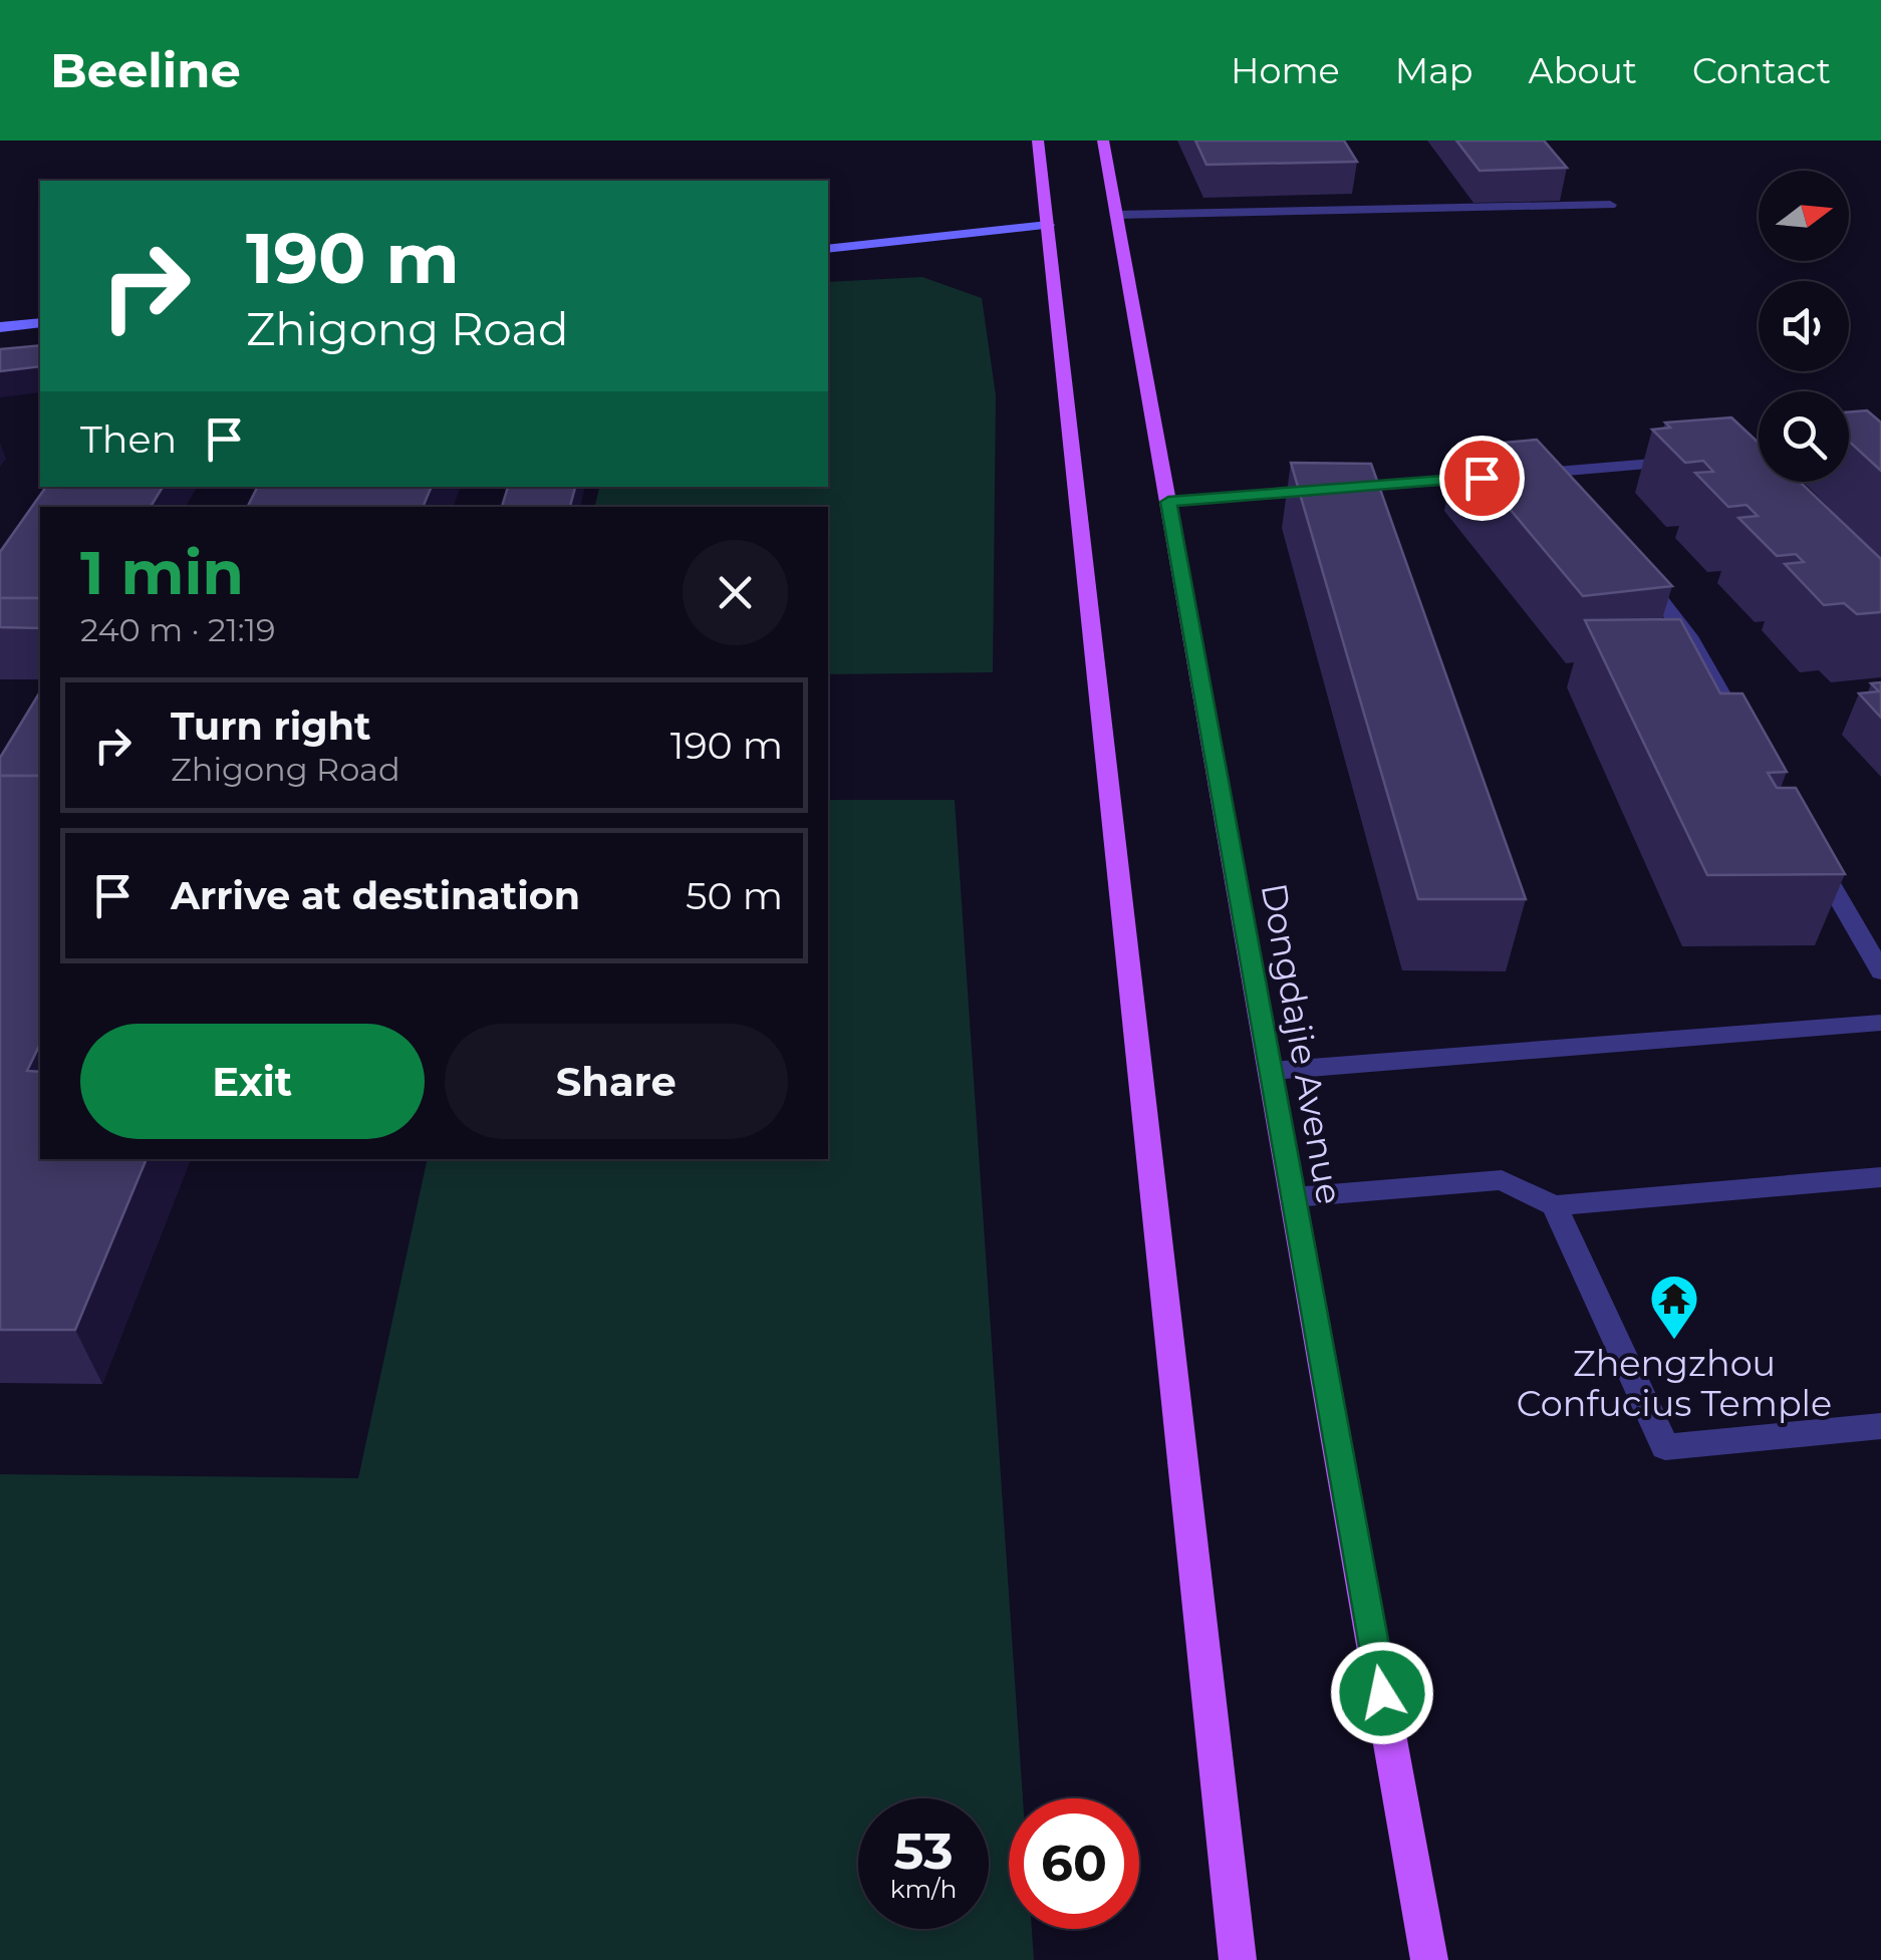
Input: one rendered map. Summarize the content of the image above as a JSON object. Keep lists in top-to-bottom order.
{
  "streets": {
    "main road": ["Dongdajie Avenue"]
  },
  "places": {
    "temple": ["Zhengzhou Confucius Temple"]
  },
  "north": "right",
  "page": {
    "header": "Beeline",
    "nav": [
      "Home",
      "Map",
      "About",
      "Contact"
    ],
    "turn": ["190 m", "Zhigong Road"],
    "then": "Then",
    "heading": ["1 min", "240 m · 21:19"],
    "list": [
      {
        "name": "Turn right",
        "note": "Zhigong Road",
        "value": "190 m"
      },
      {
        "name": "Arrive at destination",
        "value": "50 m"
      }
    ],
    "buttons": ["Exit", "Share"],
    "speed": "53 km/h",
    "limit": "60"
  }
}
